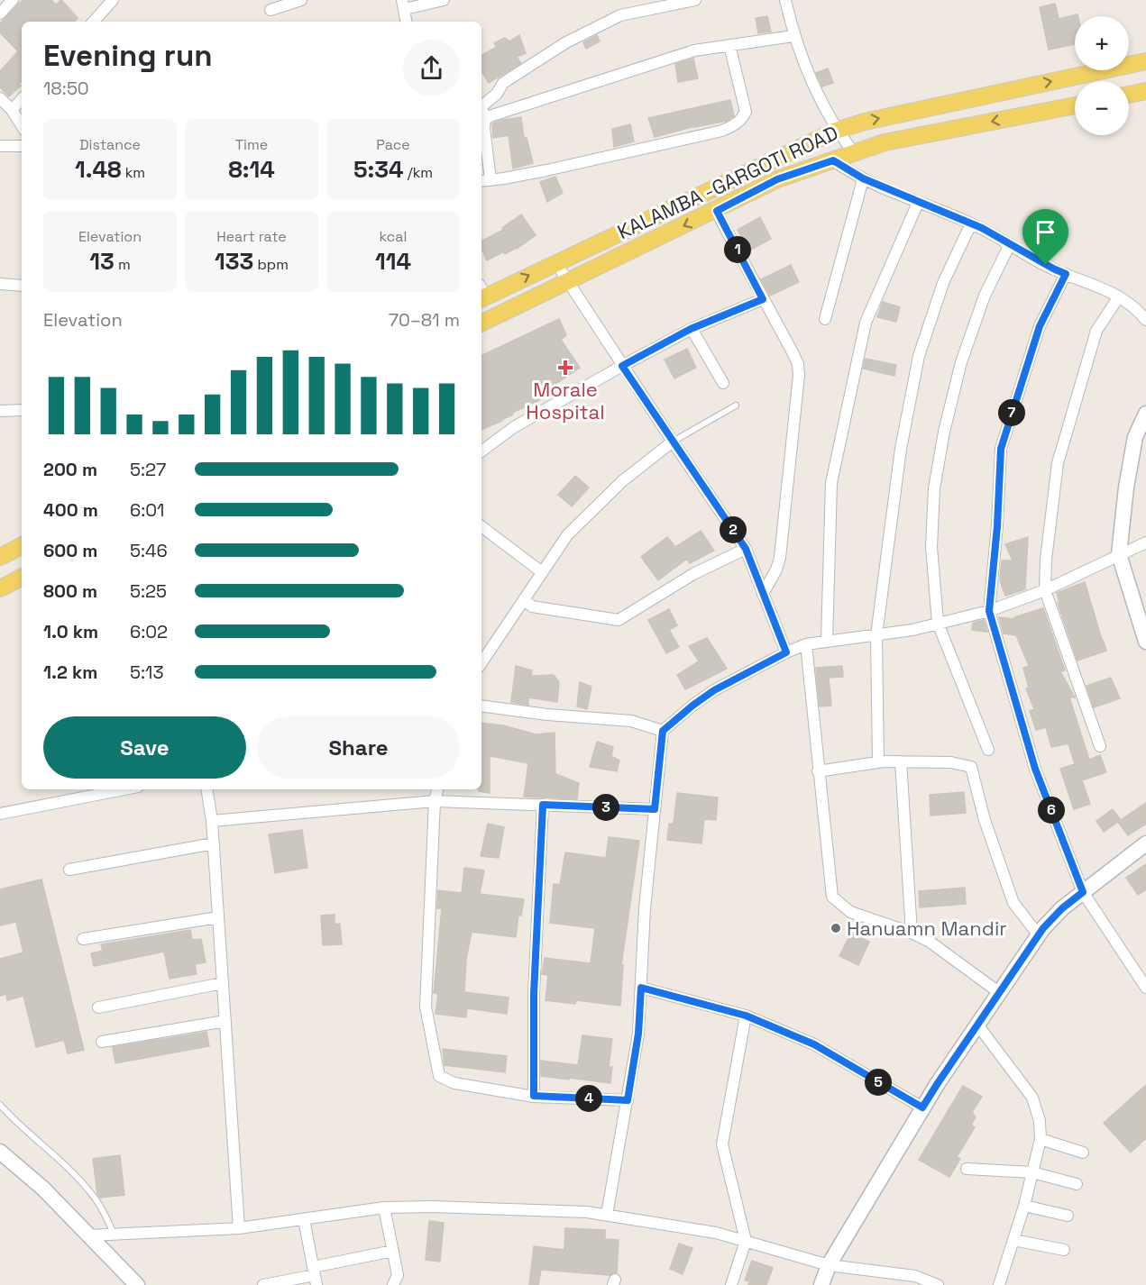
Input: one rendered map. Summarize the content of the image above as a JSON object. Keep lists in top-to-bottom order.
{
  "streets": {
    "main road": ["KALAMBA -GARGOTI ROAD"]
  },
  "places": {
    "health": ["Morale Hospital"],
    "other": ["Hanuamn Mandir"]
  },
  "page": {
    "map_buttons": ["+", "−"],
    "heading": ["Evening run", "18:50"],
    "stats": [
      ["Distance", "1.48 km"],
      ["Time", "8:14"],
      ["Pace", "5:34 /km"],
      ["Elevation", "13 m"],
      ["Heart rate", "133 bpm"],
      ["kcal", "114"]
    ],
    "pins": [
      "1",
      "7",
      "2",
      "3",
      "6",
      "5",
      "4"
    ],
    "chart": ["Elevation", "70–81 m"],
    "list": [
      {
        "name": "200 m",
        "note": "5:27"
      },
      {
        "name": "400 m",
        "note": "6:01"
      },
      {
        "name": "600 m",
        "note": "5:46"
      },
      {
        "name": "800 m",
        "note": "5:25"
      },
      {
        "name": "1.0 km",
        "note": "6:02"
      },
      {
        "name": "1.2 km",
        "note": "5:13"
      }
    ],
    "buttons": ["Save", "Share"]
  }
}
